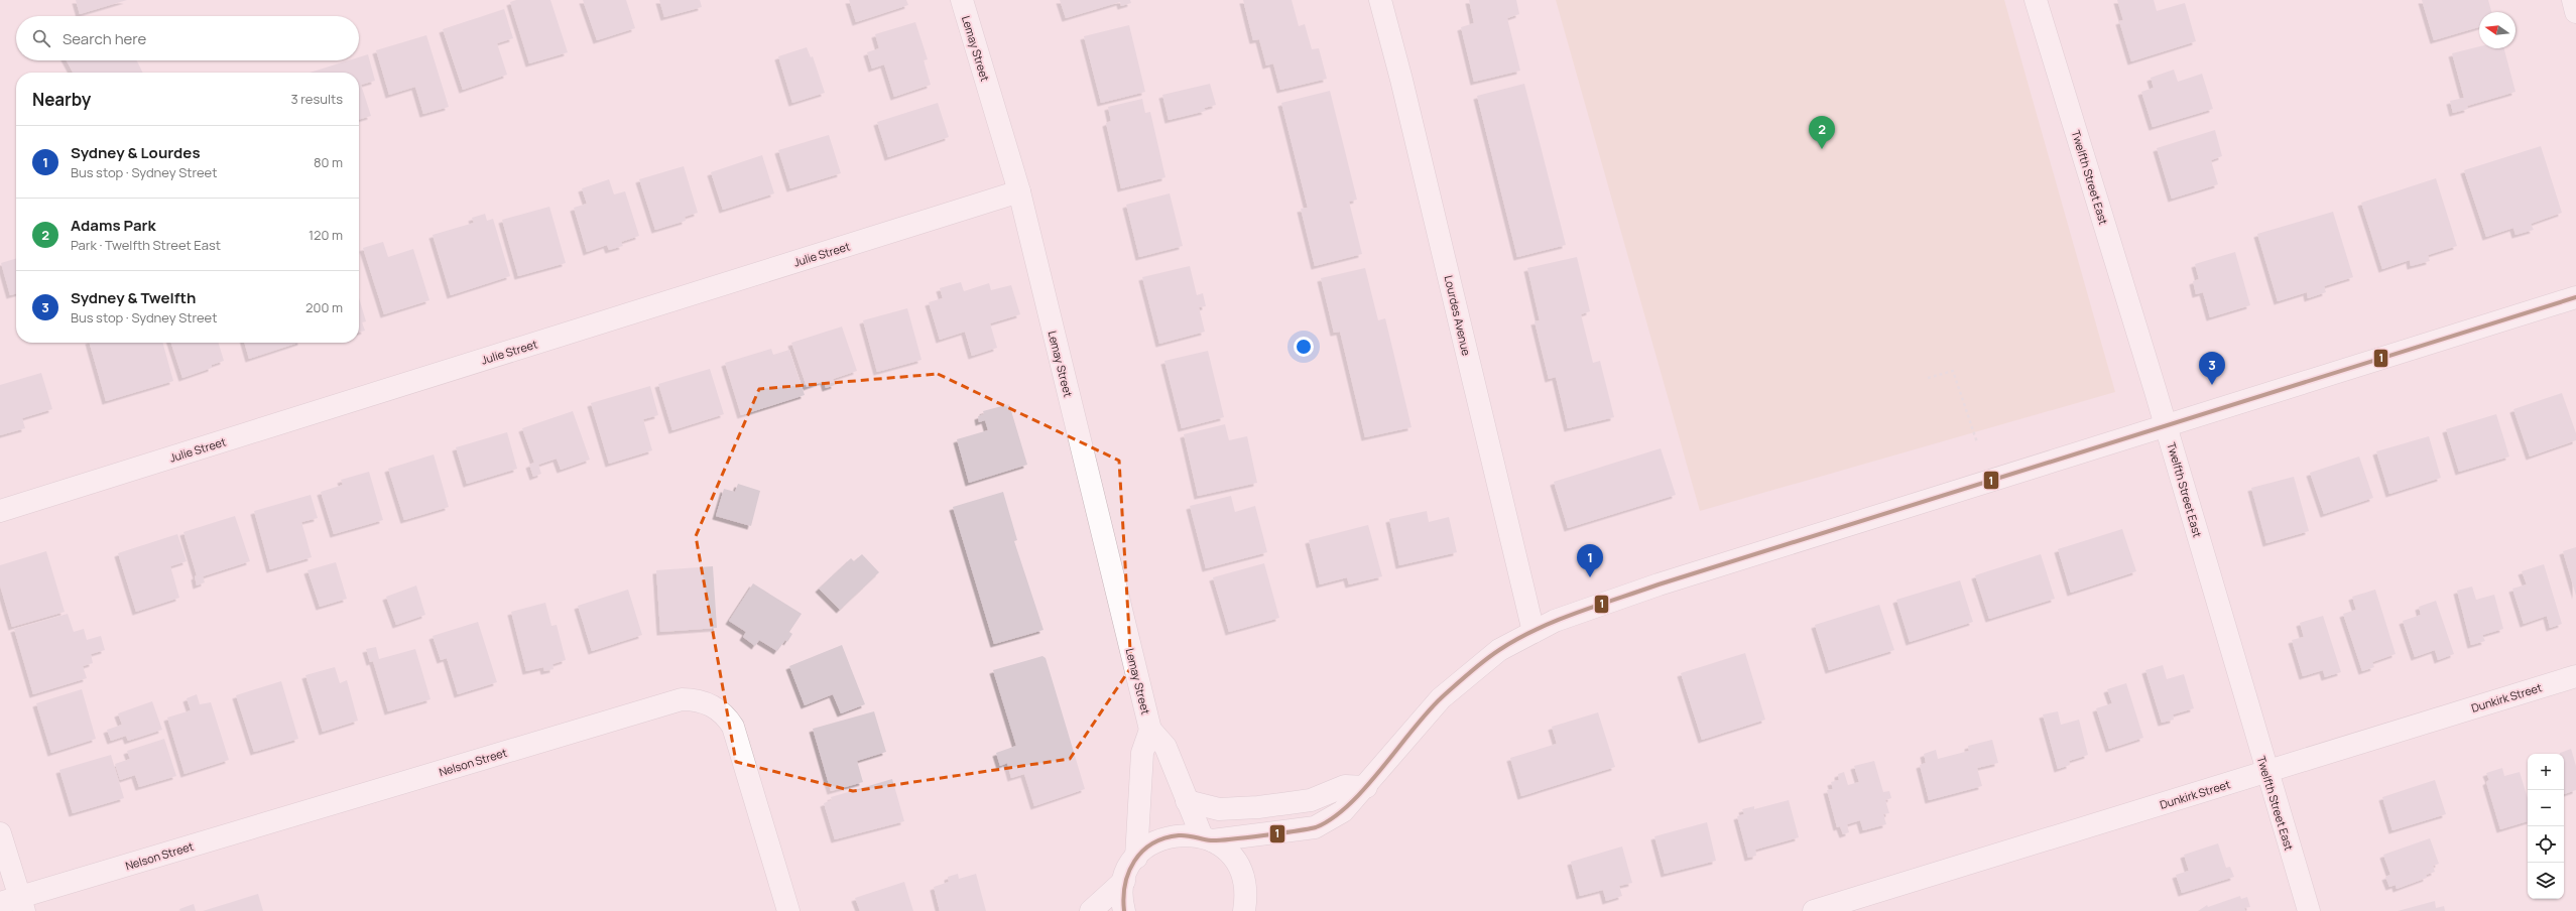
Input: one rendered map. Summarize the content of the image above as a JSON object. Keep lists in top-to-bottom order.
{
  "streets": {
    "street": [
      "Lemay Street",
      "Twelfth Street East",
      "Julie Street",
      "Lourdes Avenue",
      "Dunkirk Street",
      "Nelson Street"
    ]
  },
  "crossings": [
    ["Lemay Street", "Julie Street"],
    ["Twelfth Street East", "Dunkirk Street"]
  ],
  "lines": ["transit line 1"],
  "north": "left",
  "page": {
    "search": "Search here",
    "heading": ["Nearby", "3 results"],
    "pins": ["2", "3", "1"],
    "list": [
      {
        "mark": "1",
        "name": "Sydney & Lourdes",
        "note": "Bus stop · Sydney Street",
        "value": "80 m"
      },
      {
        "mark": "2",
        "name": "Adams Park",
        "note": "Park · Twelfth Street East",
        "value": "120 m"
      },
      {
        "mark": "3",
        "name": "Sydney & Twelfth",
        "note": "Bus stop · Sydney Street",
        "value": "200 m"
      }
    ],
    "map_buttons": ["+", "−"]
  }
}
